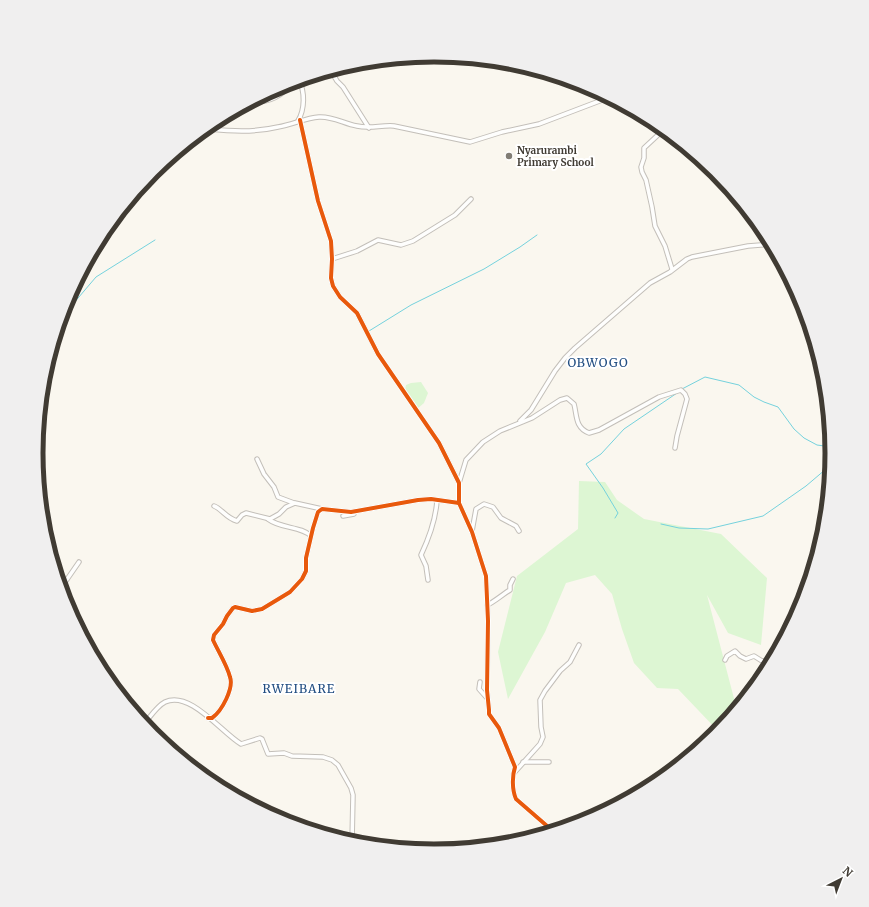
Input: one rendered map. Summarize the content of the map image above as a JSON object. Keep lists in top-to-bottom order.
{
  "districts": ["OBWOGO", "RWEIBARE"],
  "places": ["Nyarurambi Primary School"],
  "north": "top right"
}
